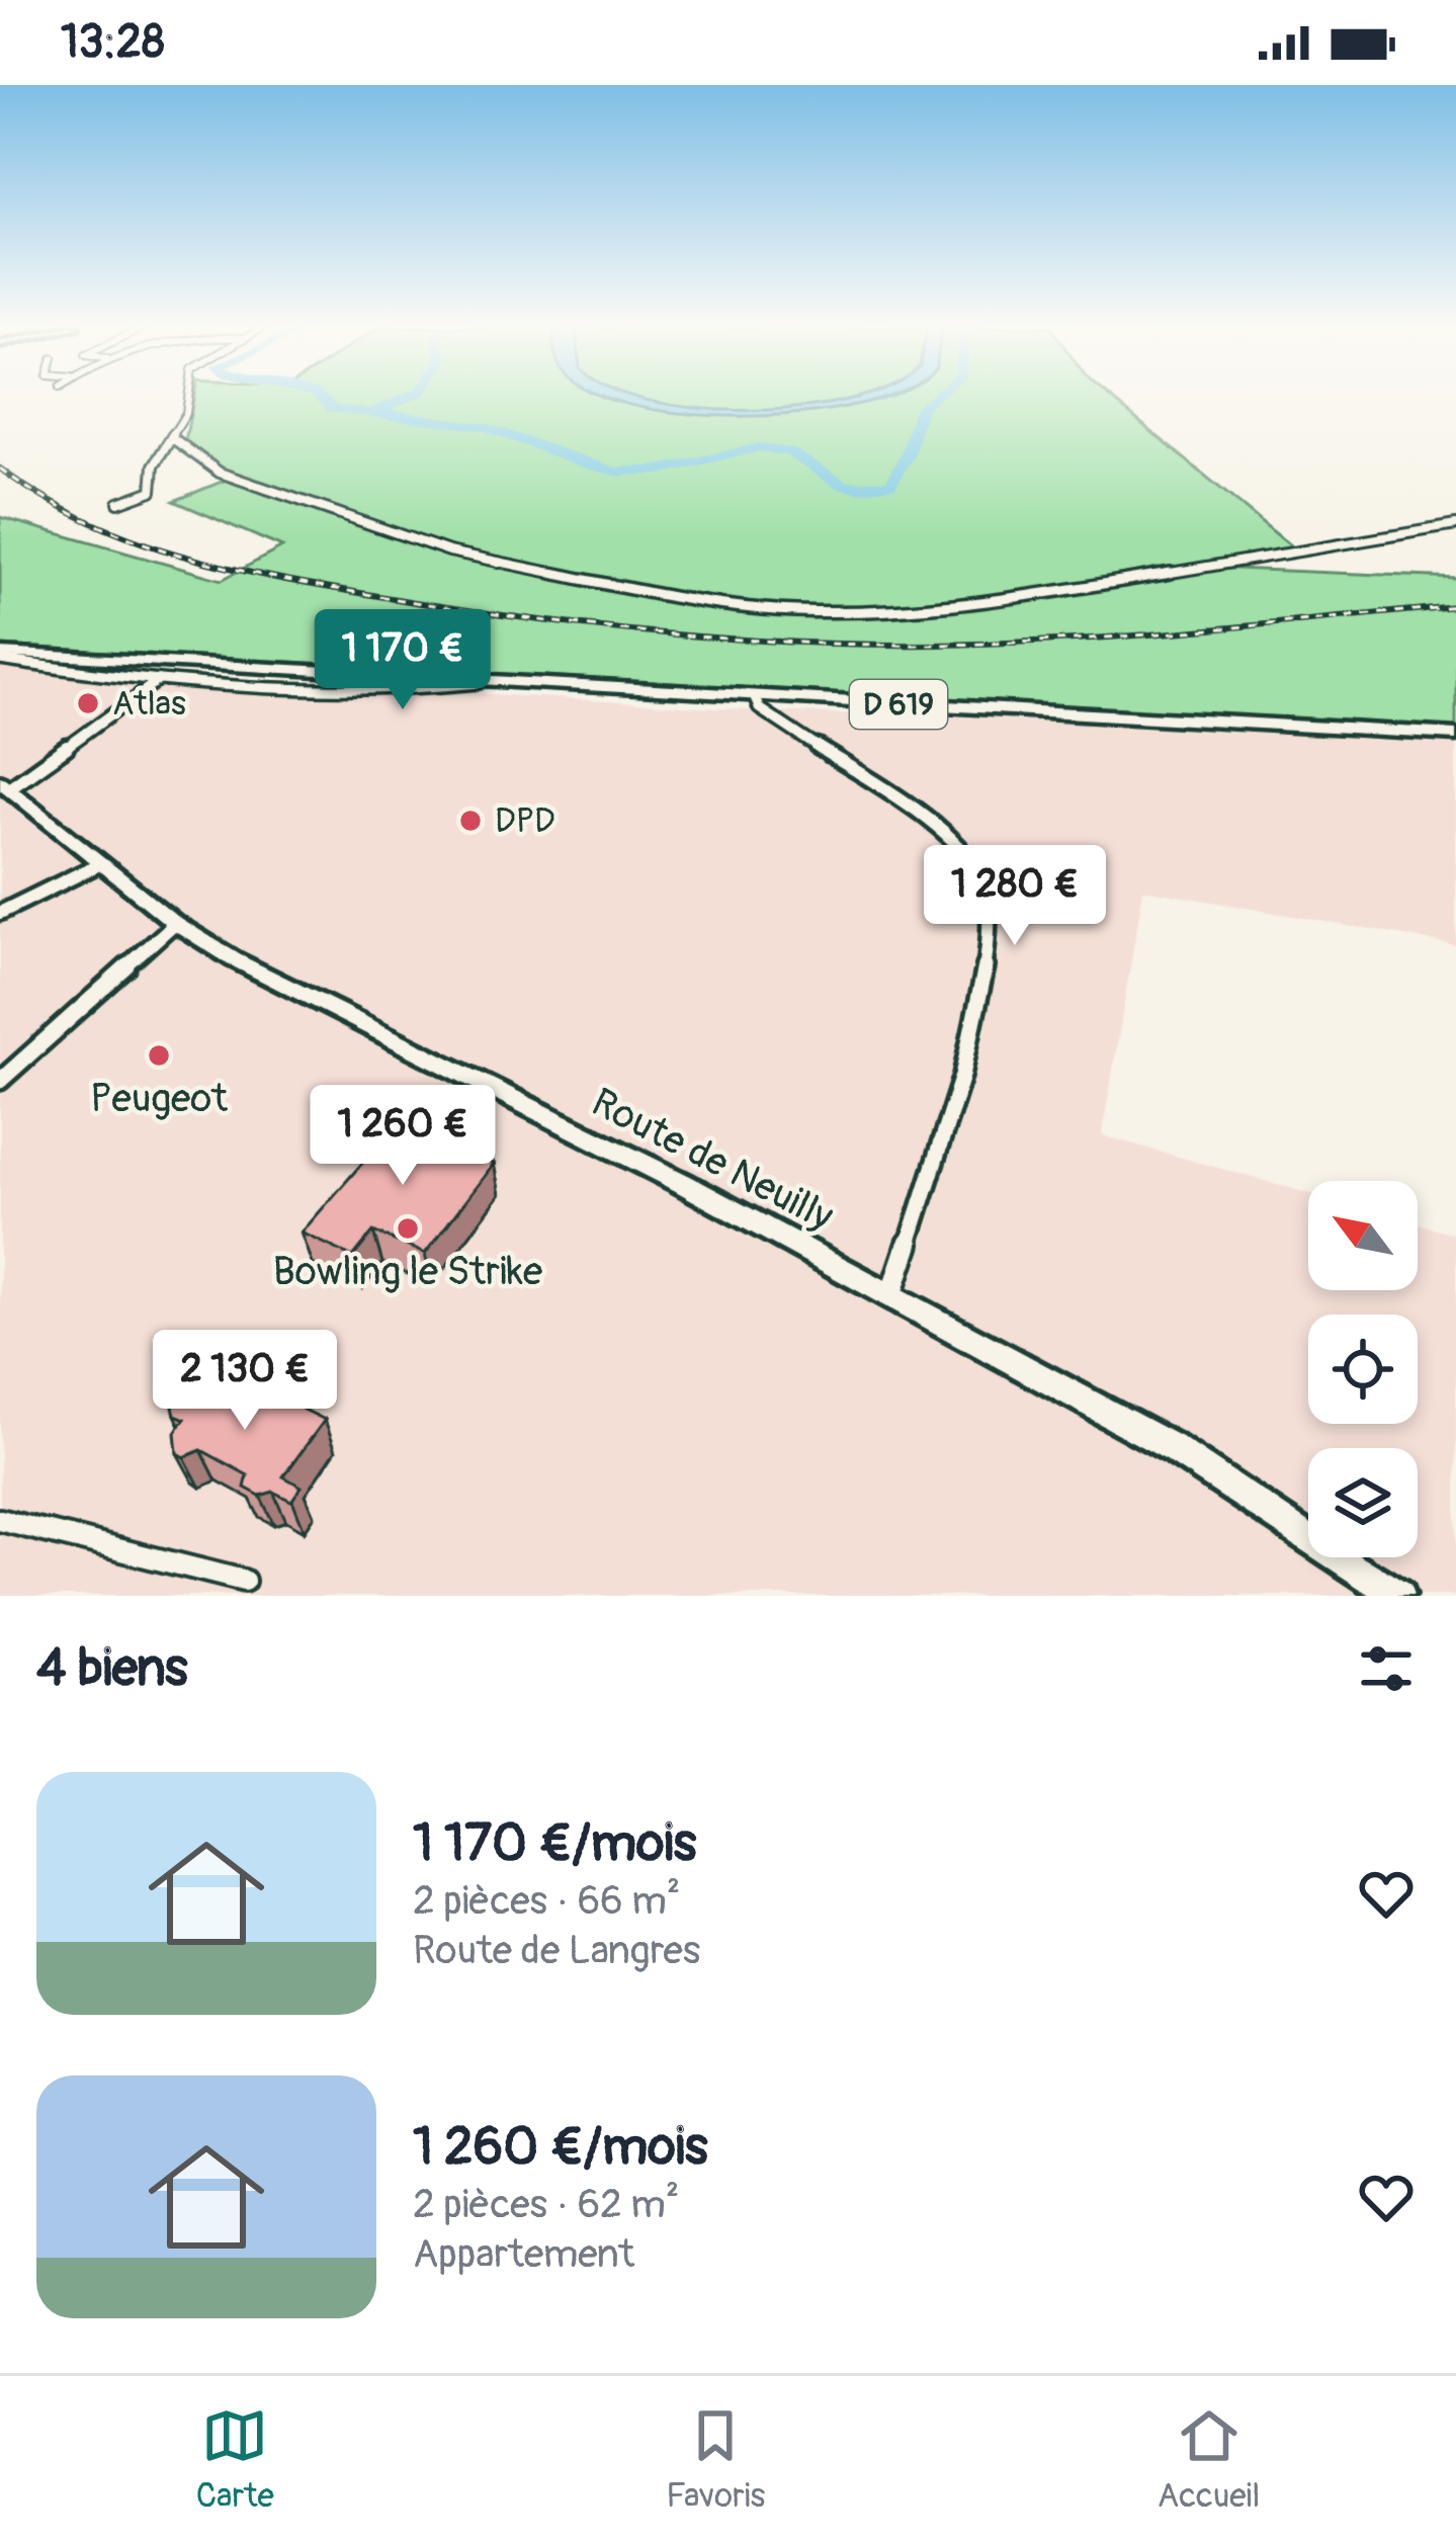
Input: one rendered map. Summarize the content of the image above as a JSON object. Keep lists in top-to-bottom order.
{
  "streets": {
    "main road": ["D 619", "Route de Neuilly"]
  },
  "places": [
    "Atlas",
    "DPD",
    "Peugeot",
    "Bowling le Strike"
  ],
  "north": "top left",
  "page": {
    "status": "13:28",
    "price": [
      "1 170 €",
      "1 280 €",
      "1 260 €",
      "2 130 €"
    ],
    "heading": "4 biens",
    "list": [
      {
        "name": "1 170 €/mois",
        "note": "2 pièces · 66 m² · Route de Langres"
      },
      {
        "name": "1 260 €/mois",
        "note": "2 pièces · 62 m² · Appartement"
      }
    ],
    "tabs": ["Carte", "Favoris", "Accueil"]
  }
}
